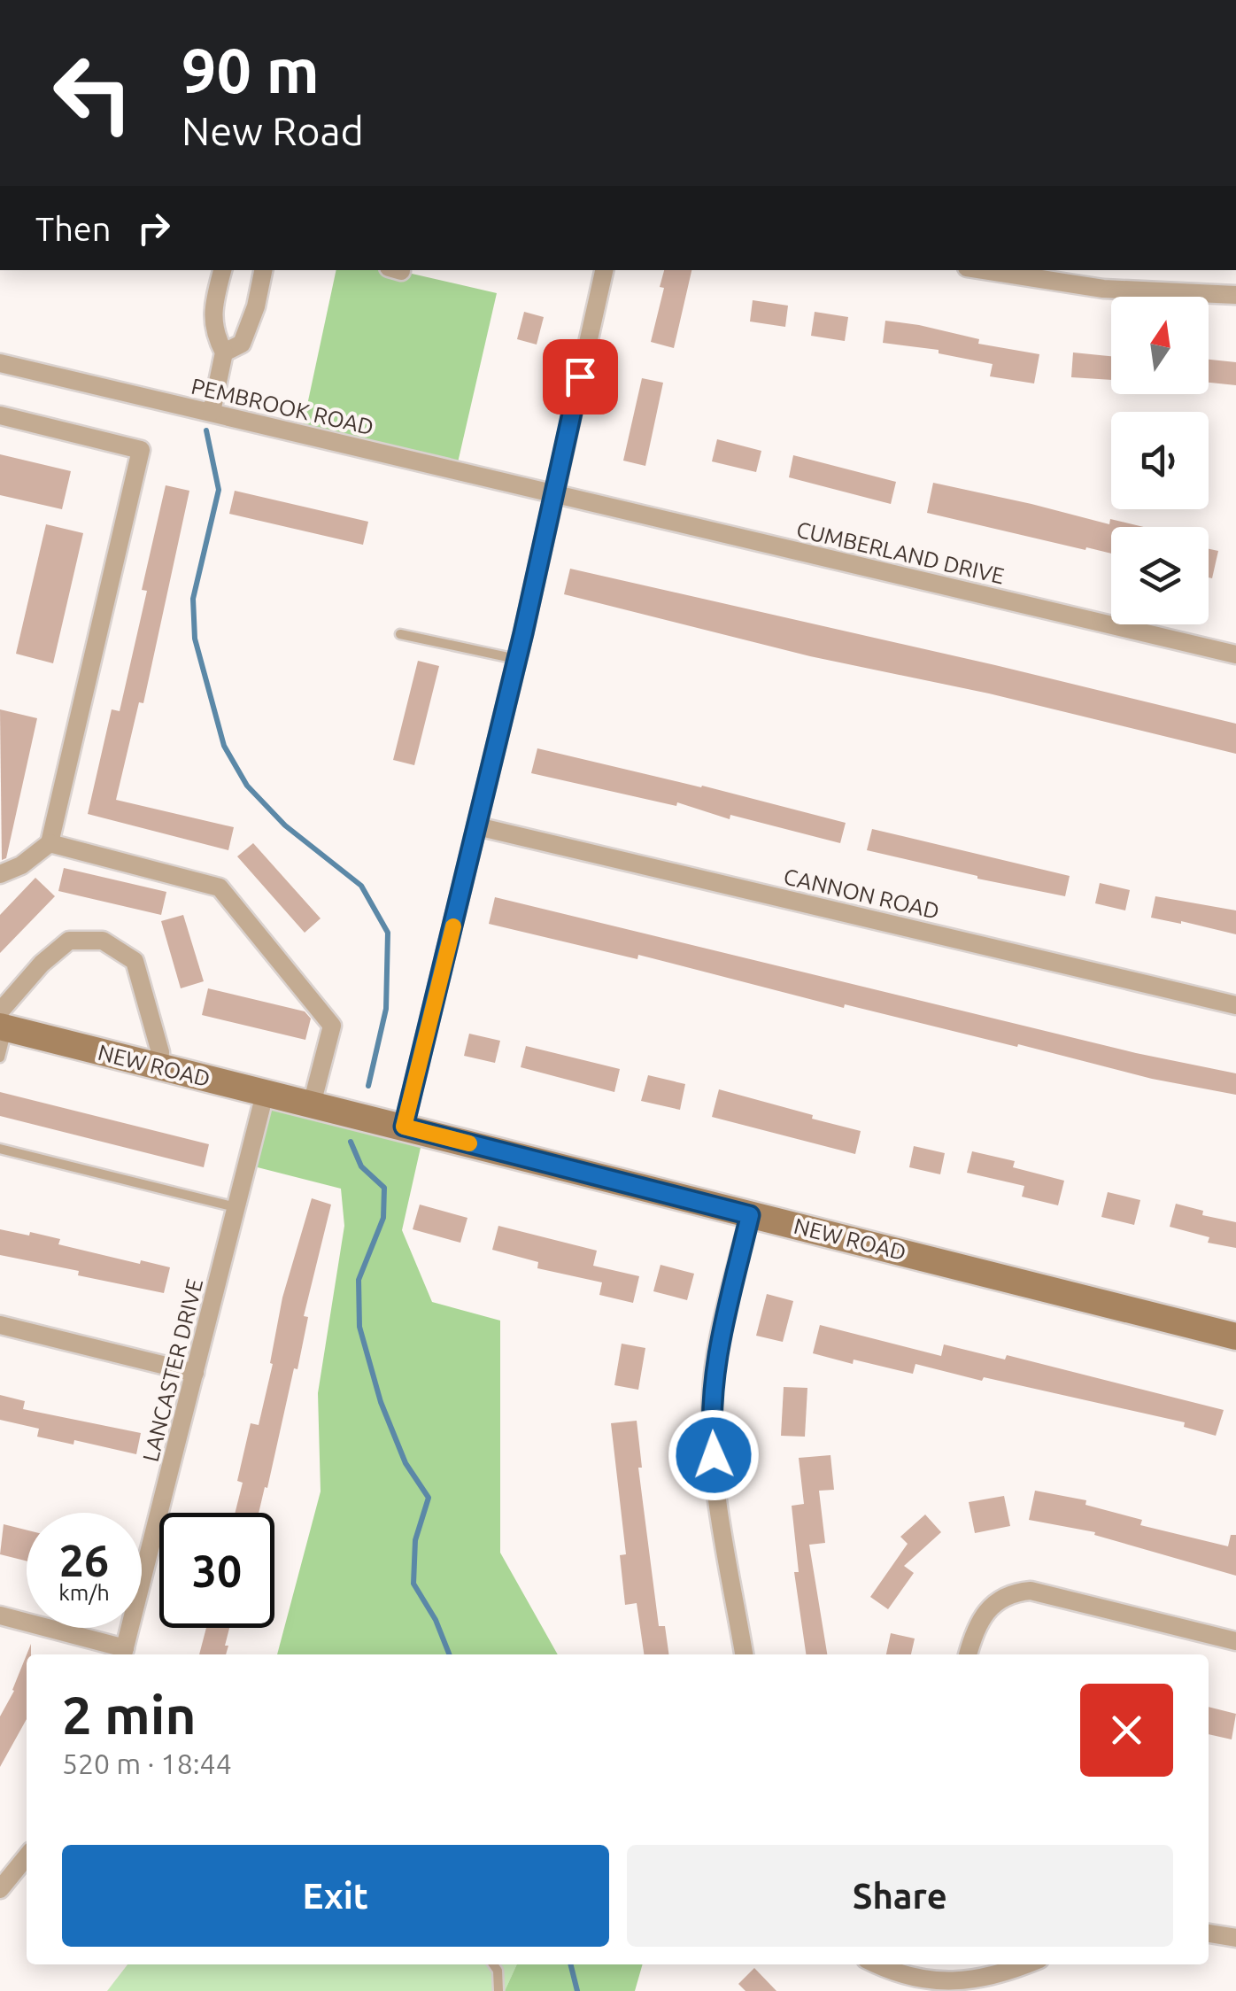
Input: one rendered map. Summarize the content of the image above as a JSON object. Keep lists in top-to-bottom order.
{
  "streets": {
    "street": [
      "PEMBROOK ROAD",
      "CUMBERLAND DRIVE",
      "CANNON ROAD",
      "NEW ROAD",
      "LANCASTER DRIVE"
    ]
  },
  "crossings": [
    ["PEMBROOK ROAD", "CUMBERLAND DRIVE"],
    ["NEW ROAD", "LANCASTER DRIVE"]
  ],
  "north": "top",
  "page": {
    "turn": ["90 m", "New Road"],
    "then": "Then",
    "speed": "26 km/h",
    "limit": "30",
    "heading": ["2 min", "520 m · 18:44"],
    "buttons": ["Exit", "Share"]
  }
}
